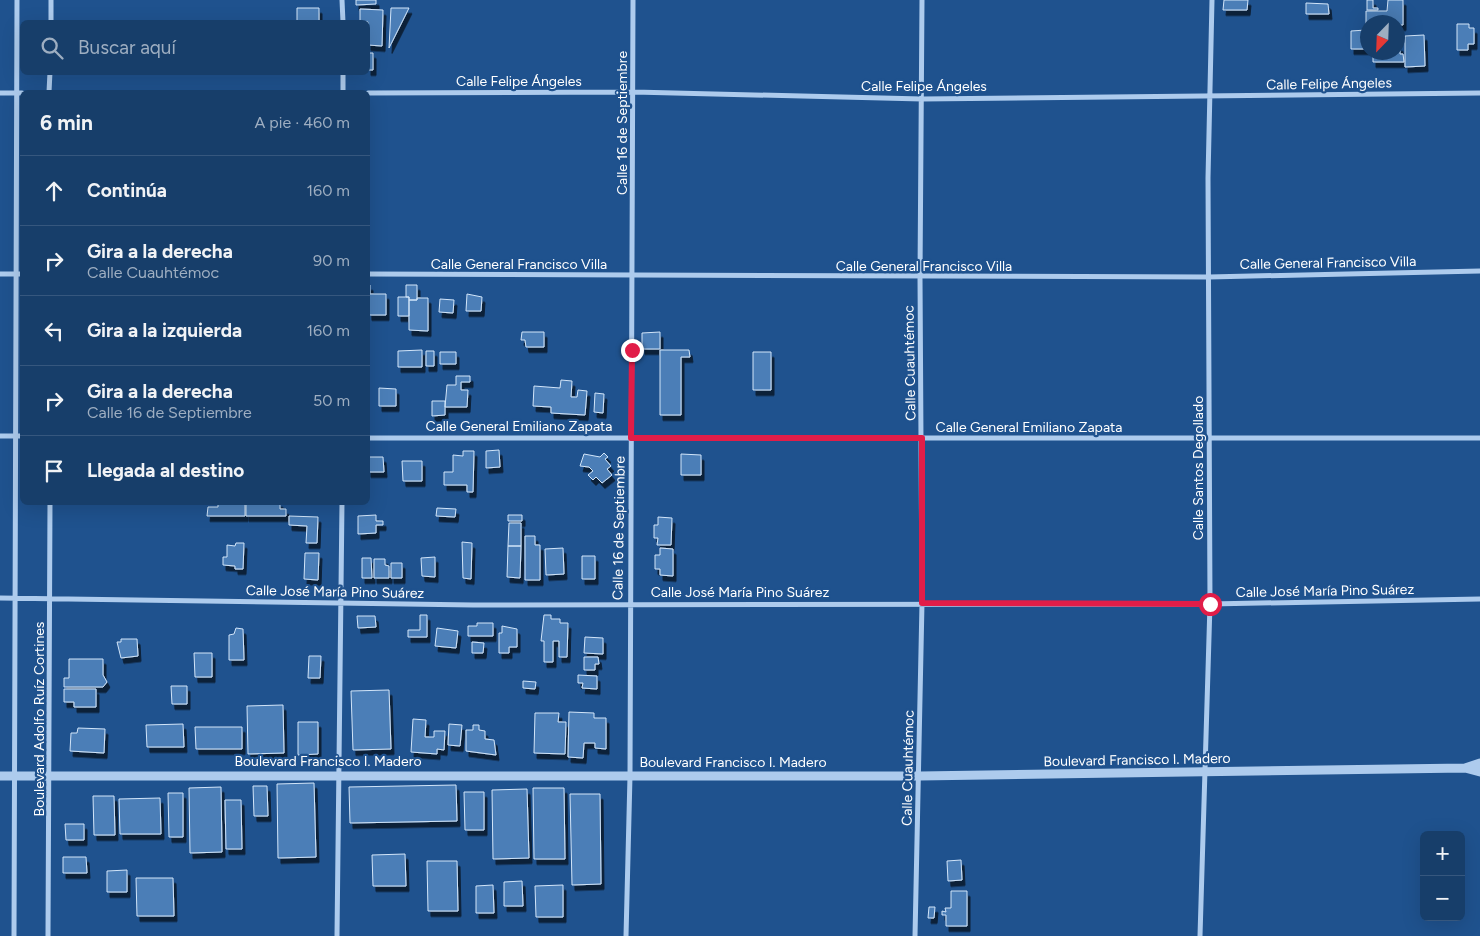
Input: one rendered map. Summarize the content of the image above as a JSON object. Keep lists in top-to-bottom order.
{
  "streets": {
    "street": [
      "Calle Felipe Ángeles",
      "Calle 16 de Septiembre",
      "Calle General Francisco Villa",
      "Calle Cuauhtémoc",
      "Calle General Emiliano Zapata",
      "Calle Santos Degollado",
      "Calle José María Pino Suárez",
      "Boulevard Adolfo Ruíz Cortines",
      "Boulevard Francisco I. Madero"
    ]
  },
  "crossings": [
    ["Calle Felipe Ángeles", "Calle 16 de Septiembre"],
    ["Calle Felipe Ángeles", "Calle Cuauhtémoc"],
    ["Calle Felipe Ángeles", "Calle Santos Degollado"],
    ["Calle 16 de Septiembre", "Calle General Francisco Villa"],
    ["Calle 16 de Septiembre", "Calle General Emiliano Zapata"],
    ["Calle 16 de Septiembre", "Calle José María Pino Suárez"],
    ["Calle 16 de Septiembre", "Boulevard Francisco I. Madero"],
    ["Calle General Francisco Villa", "Calle Cuauhtémoc"],
    ["Calle General Francisco Villa", "Calle Santos Degollado"],
    ["Calle Cuauhtémoc", "Calle General Emiliano Zapata"],
    ["Calle Cuauhtémoc", "Calle José María Pino Suárez"],
    ["Calle Cuauhtémoc", "Boulevard Francisco I. Madero"],
    ["Calle General Emiliano Zapata", "Calle Santos Degollado"],
    ["Calle Santos Degollado", "Calle José María Pino Suárez"],
    ["Calle Santos Degollado", "Boulevard Francisco I. Madero"],
    ["Calle José María Pino Suárez", "Boulevard Adolfo Ruíz Cortines"],
    ["Boulevard Adolfo Ruíz Cortines", "Boulevard Francisco I. Madero"]
  ],
  "north": "bottom left",
  "page": {
    "search": "Buscar aquí",
    "heading": ["6 min", "A pie · 460 m"],
    "list": [
      ["Continúa", "160 m"],
      ["Gira a la derecha", "Calle Cuauhtémoc", "90 m"],
      ["Gira a la izquierda", "160 m"],
      ["Gira a la derecha", "Calle 16 de Septiembre", "50 m"],
      "Llegada al destino"
    ],
    "map_buttons": ["+", "−"]
  }
}
